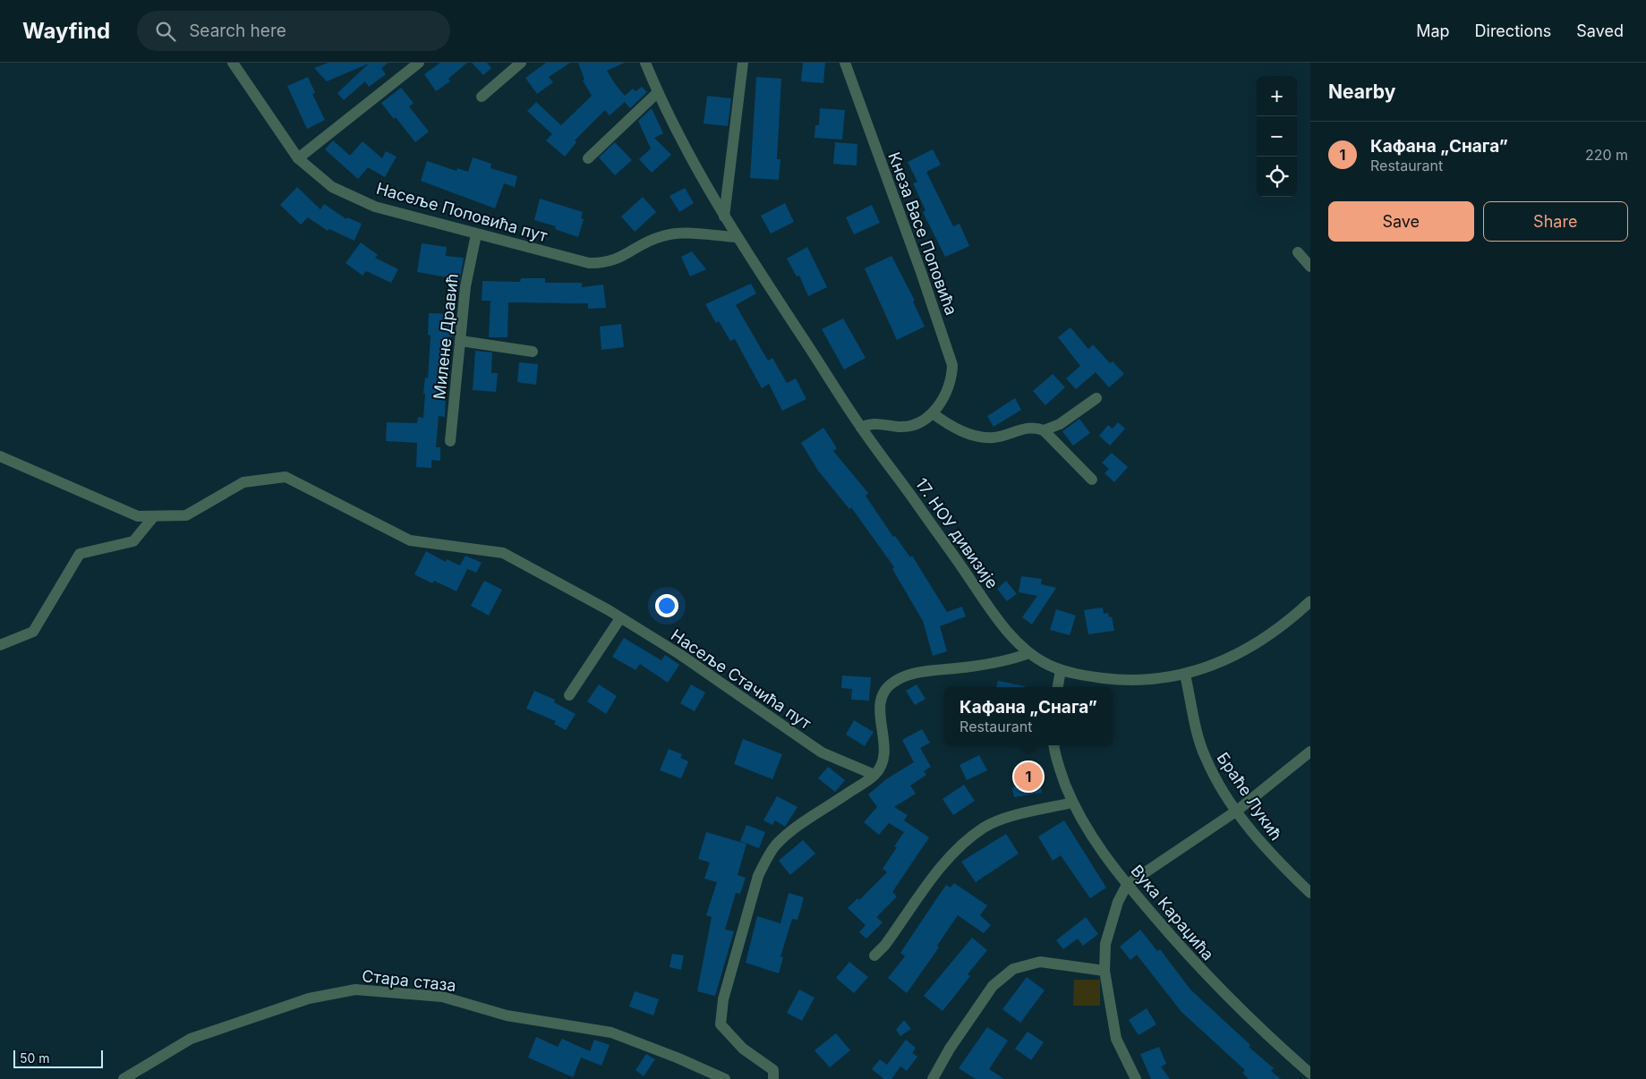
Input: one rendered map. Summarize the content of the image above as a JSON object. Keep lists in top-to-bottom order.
{
  "streets": {
    "street": [
      "Насеље Поповића пут",
      "Кнеза Васе Поповића",
      "Милене Дравић",
      "17. НОУ дивизије",
      "Насеље Стачића пут",
      "Браће Лукић",
      "Вука Караџића",
      "Стара стаза"
    ]
  },
  "crossings": [
    ["Насеље Поповића пут", "Милене Дравић"],
    ["Насеље Поповића пут", "17. НОУ дивизије"],
    ["17. НОУ дивизије", "Браће Лукић"]
  ],
  "scale_bar": "50 m",
  "page": {
    "header": "Wayfind",
    "search": "Search here",
    "nav": ["Map", "Directions", "Saved"],
    "heading": "Nearby",
    "map_buttons": ["+", "−"],
    "list": [
      {
        "mark": "1",
        "name": "Кафана „Снага”",
        "note": "Restaurant",
        "value": "220 m"
      }
    ],
    "buttons": ["Save", "Share"],
    "popup": ["Кафана „Снага”", "Restaurant"],
    "pins": "1",
    "scale": "50 m"
  }
}
